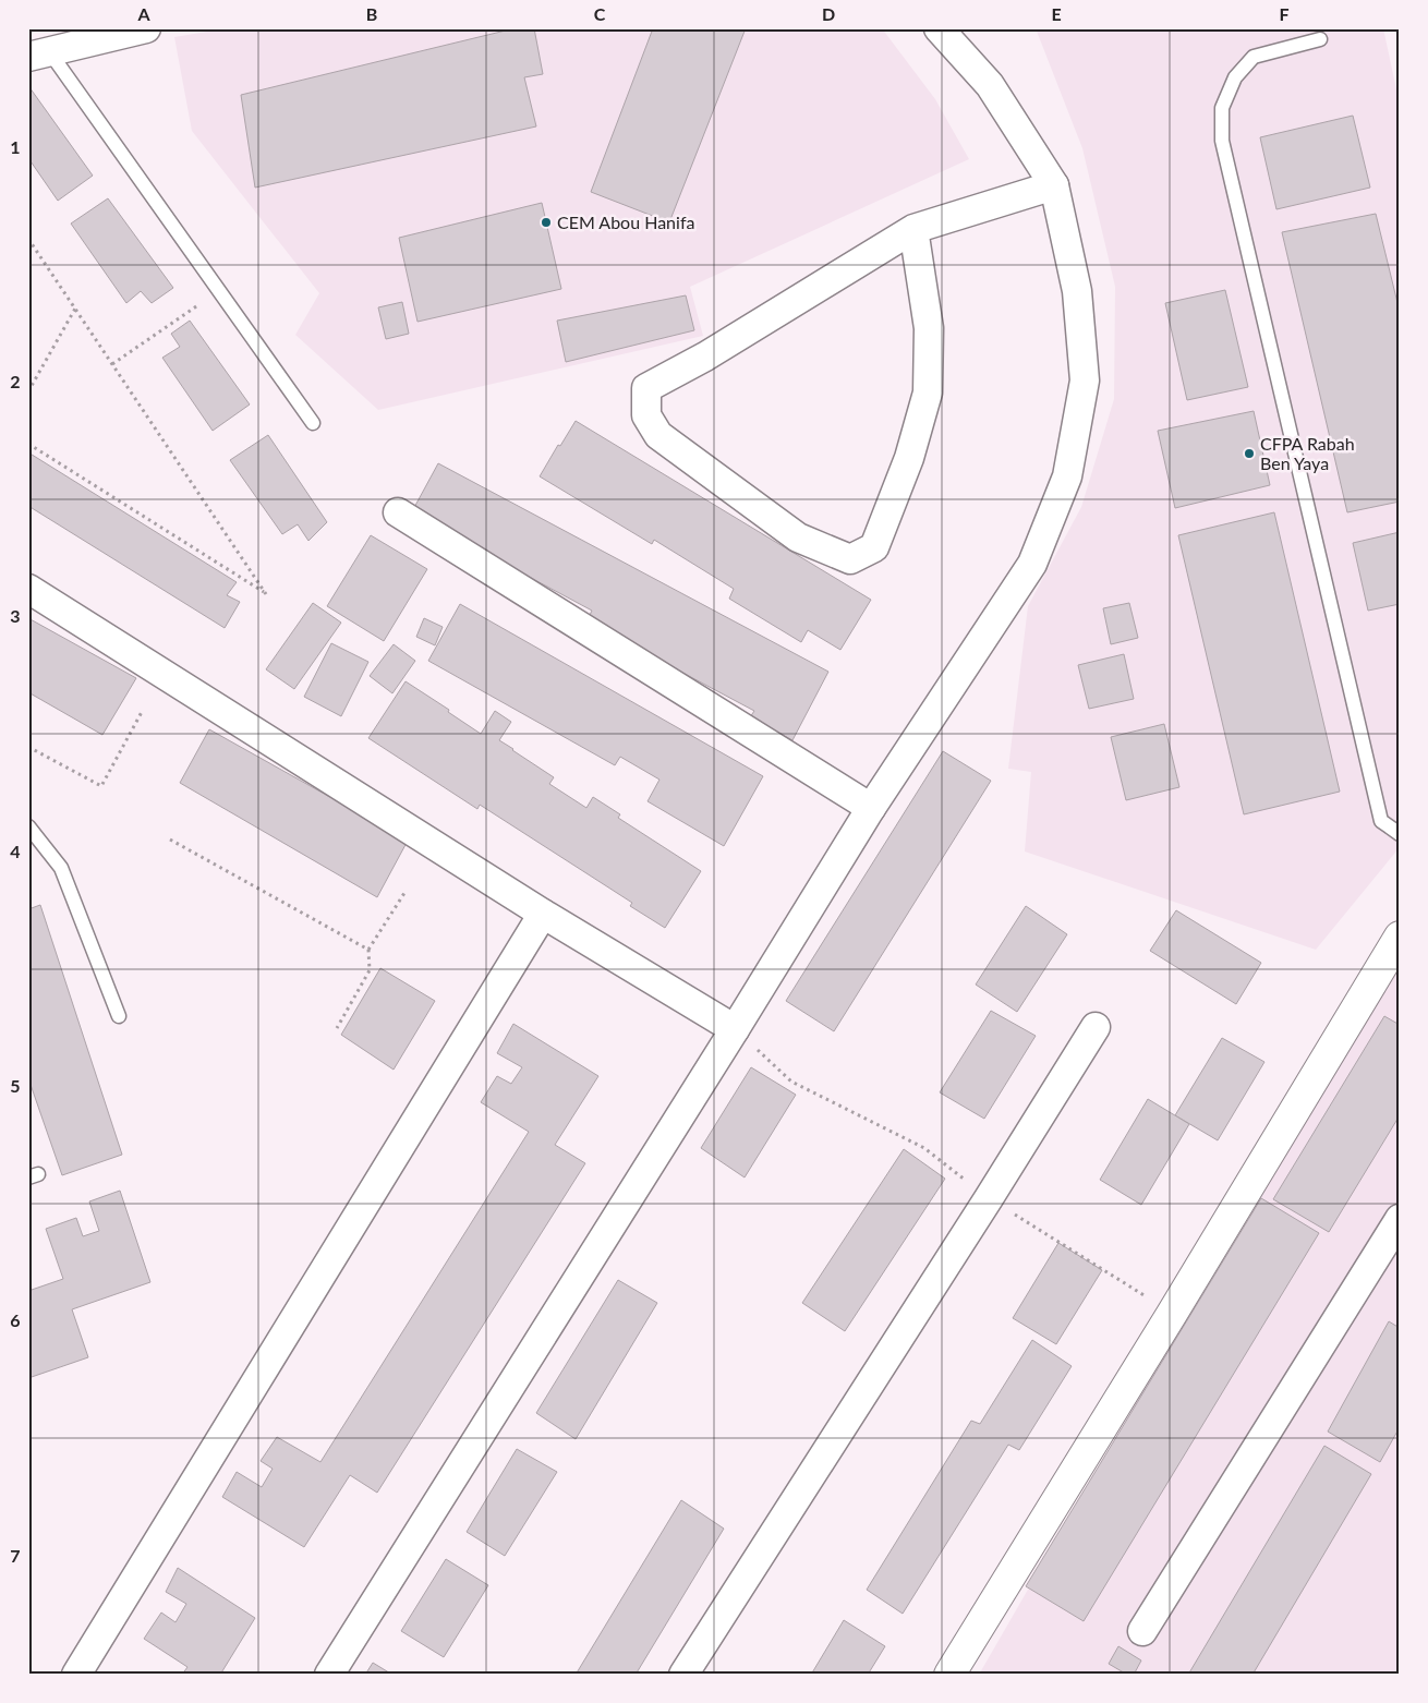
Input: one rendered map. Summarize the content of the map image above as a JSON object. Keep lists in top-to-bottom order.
{
  "places": ["CEM Abou Hanifa", "CFPA Rabah Ben Yaya"],
  "grid": {
    "columns": [
      "A",
      "B",
      "C",
      "D",
      "E",
      "F"
    ],
    "rows": [
      "1",
      "2",
      "3",
      "4",
      "5",
      "6",
      "7"
    ]
  }
}
